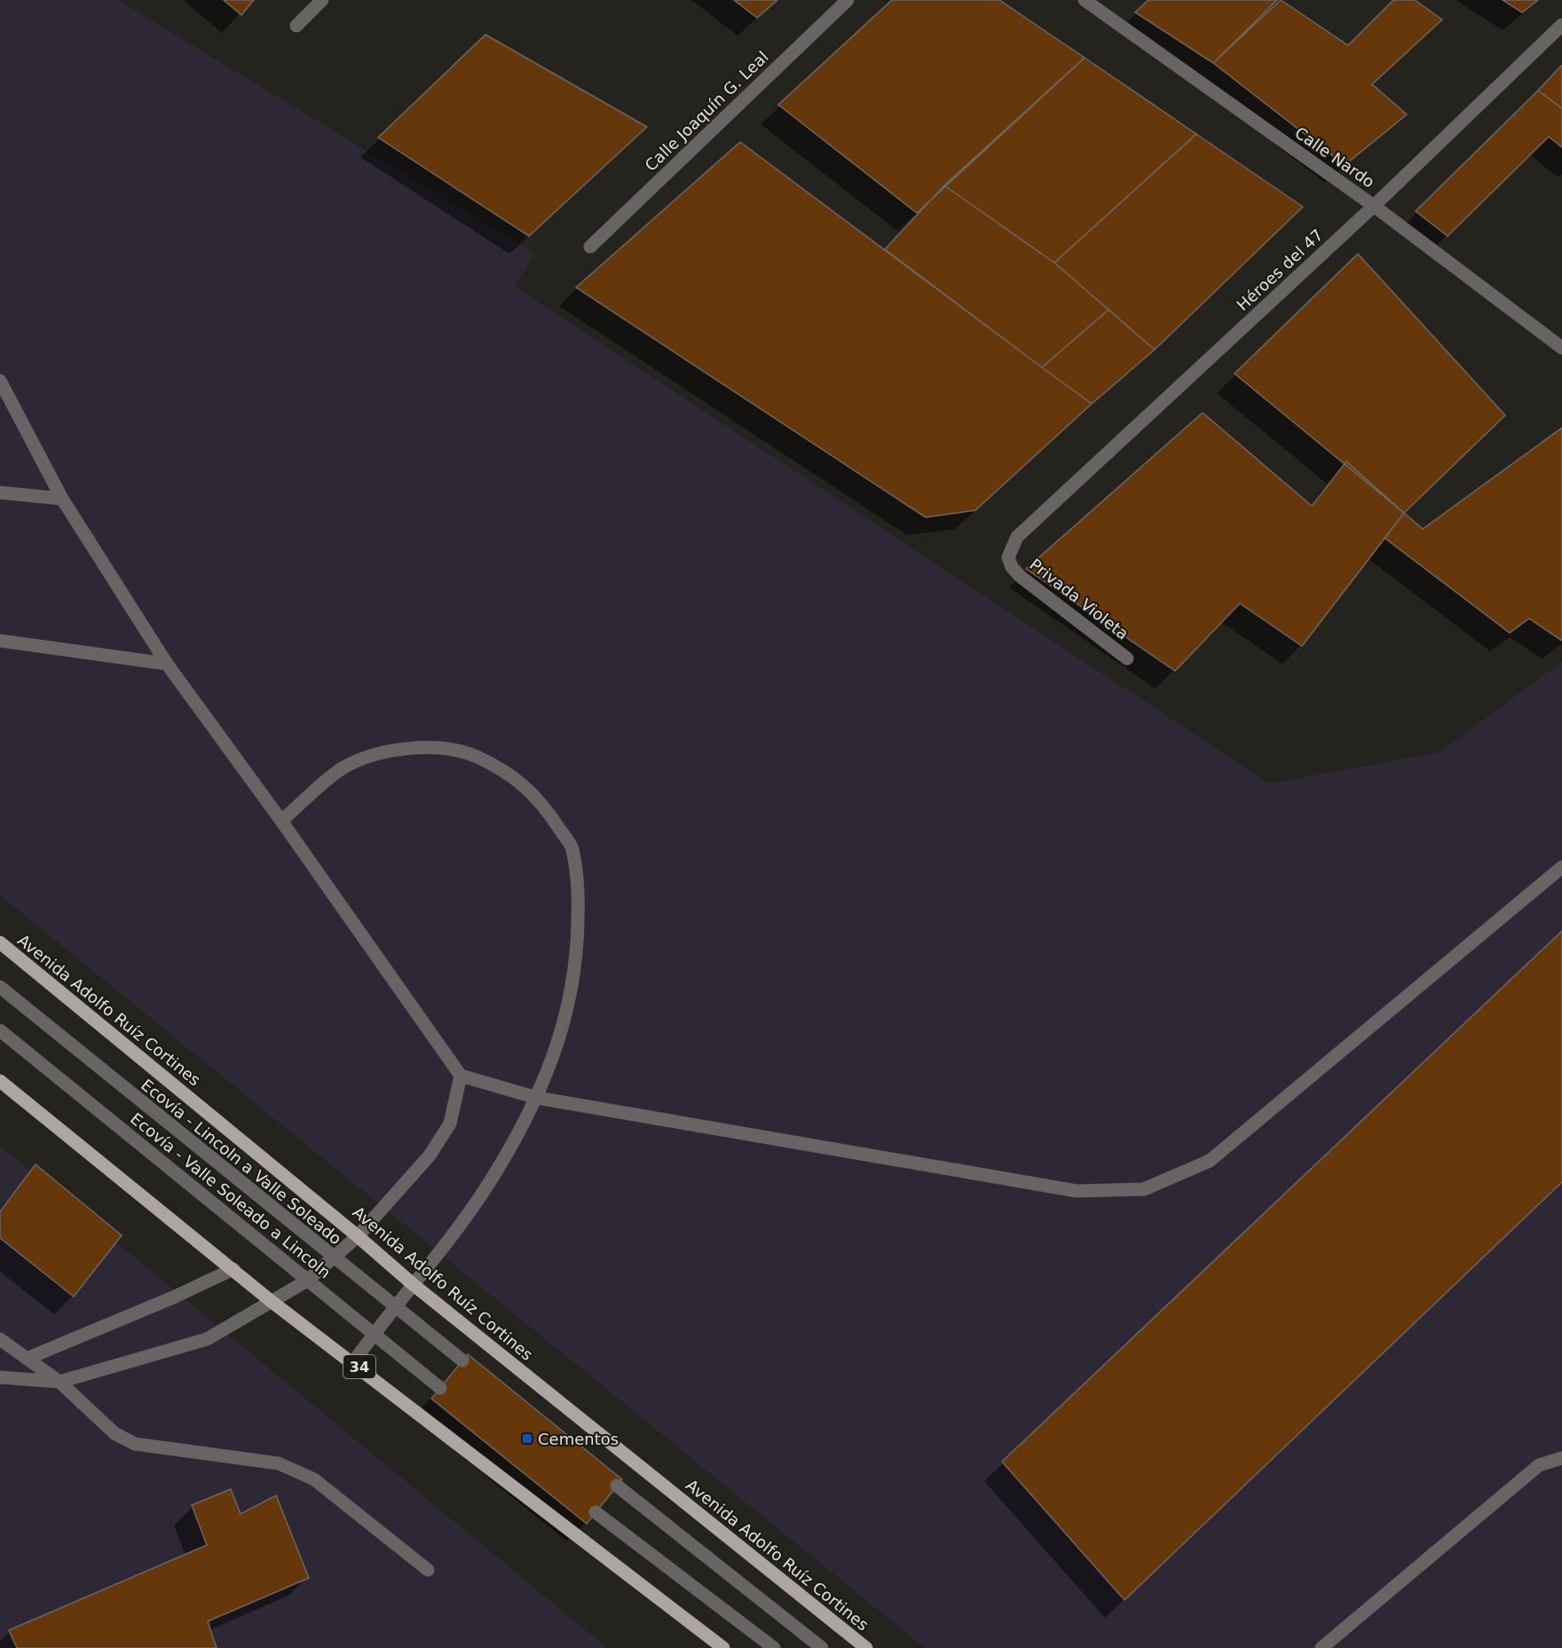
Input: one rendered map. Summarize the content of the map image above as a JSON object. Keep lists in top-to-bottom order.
{
  "streets": {
    "main road": ["Avenida Adolfo Ruíz Cortines", "34"],
    "street": [
      "Calle Joaquín G. Leal",
      "Calle Nardo",
      "Héroes del 47",
      "Privada Violeta",
      "Ecovía - Lincoln a Valle Soleado",
      "Ecovía - Valle Soleado a Lincoln"
    ]
  },
  "crossings": [
    ["Calle Nardo", "Héroes del 47"],
    ["Héroes del 47", "Privada Violeta"]
  ],
  "places": {
    "transit": ["Cementos"]
  }
}
